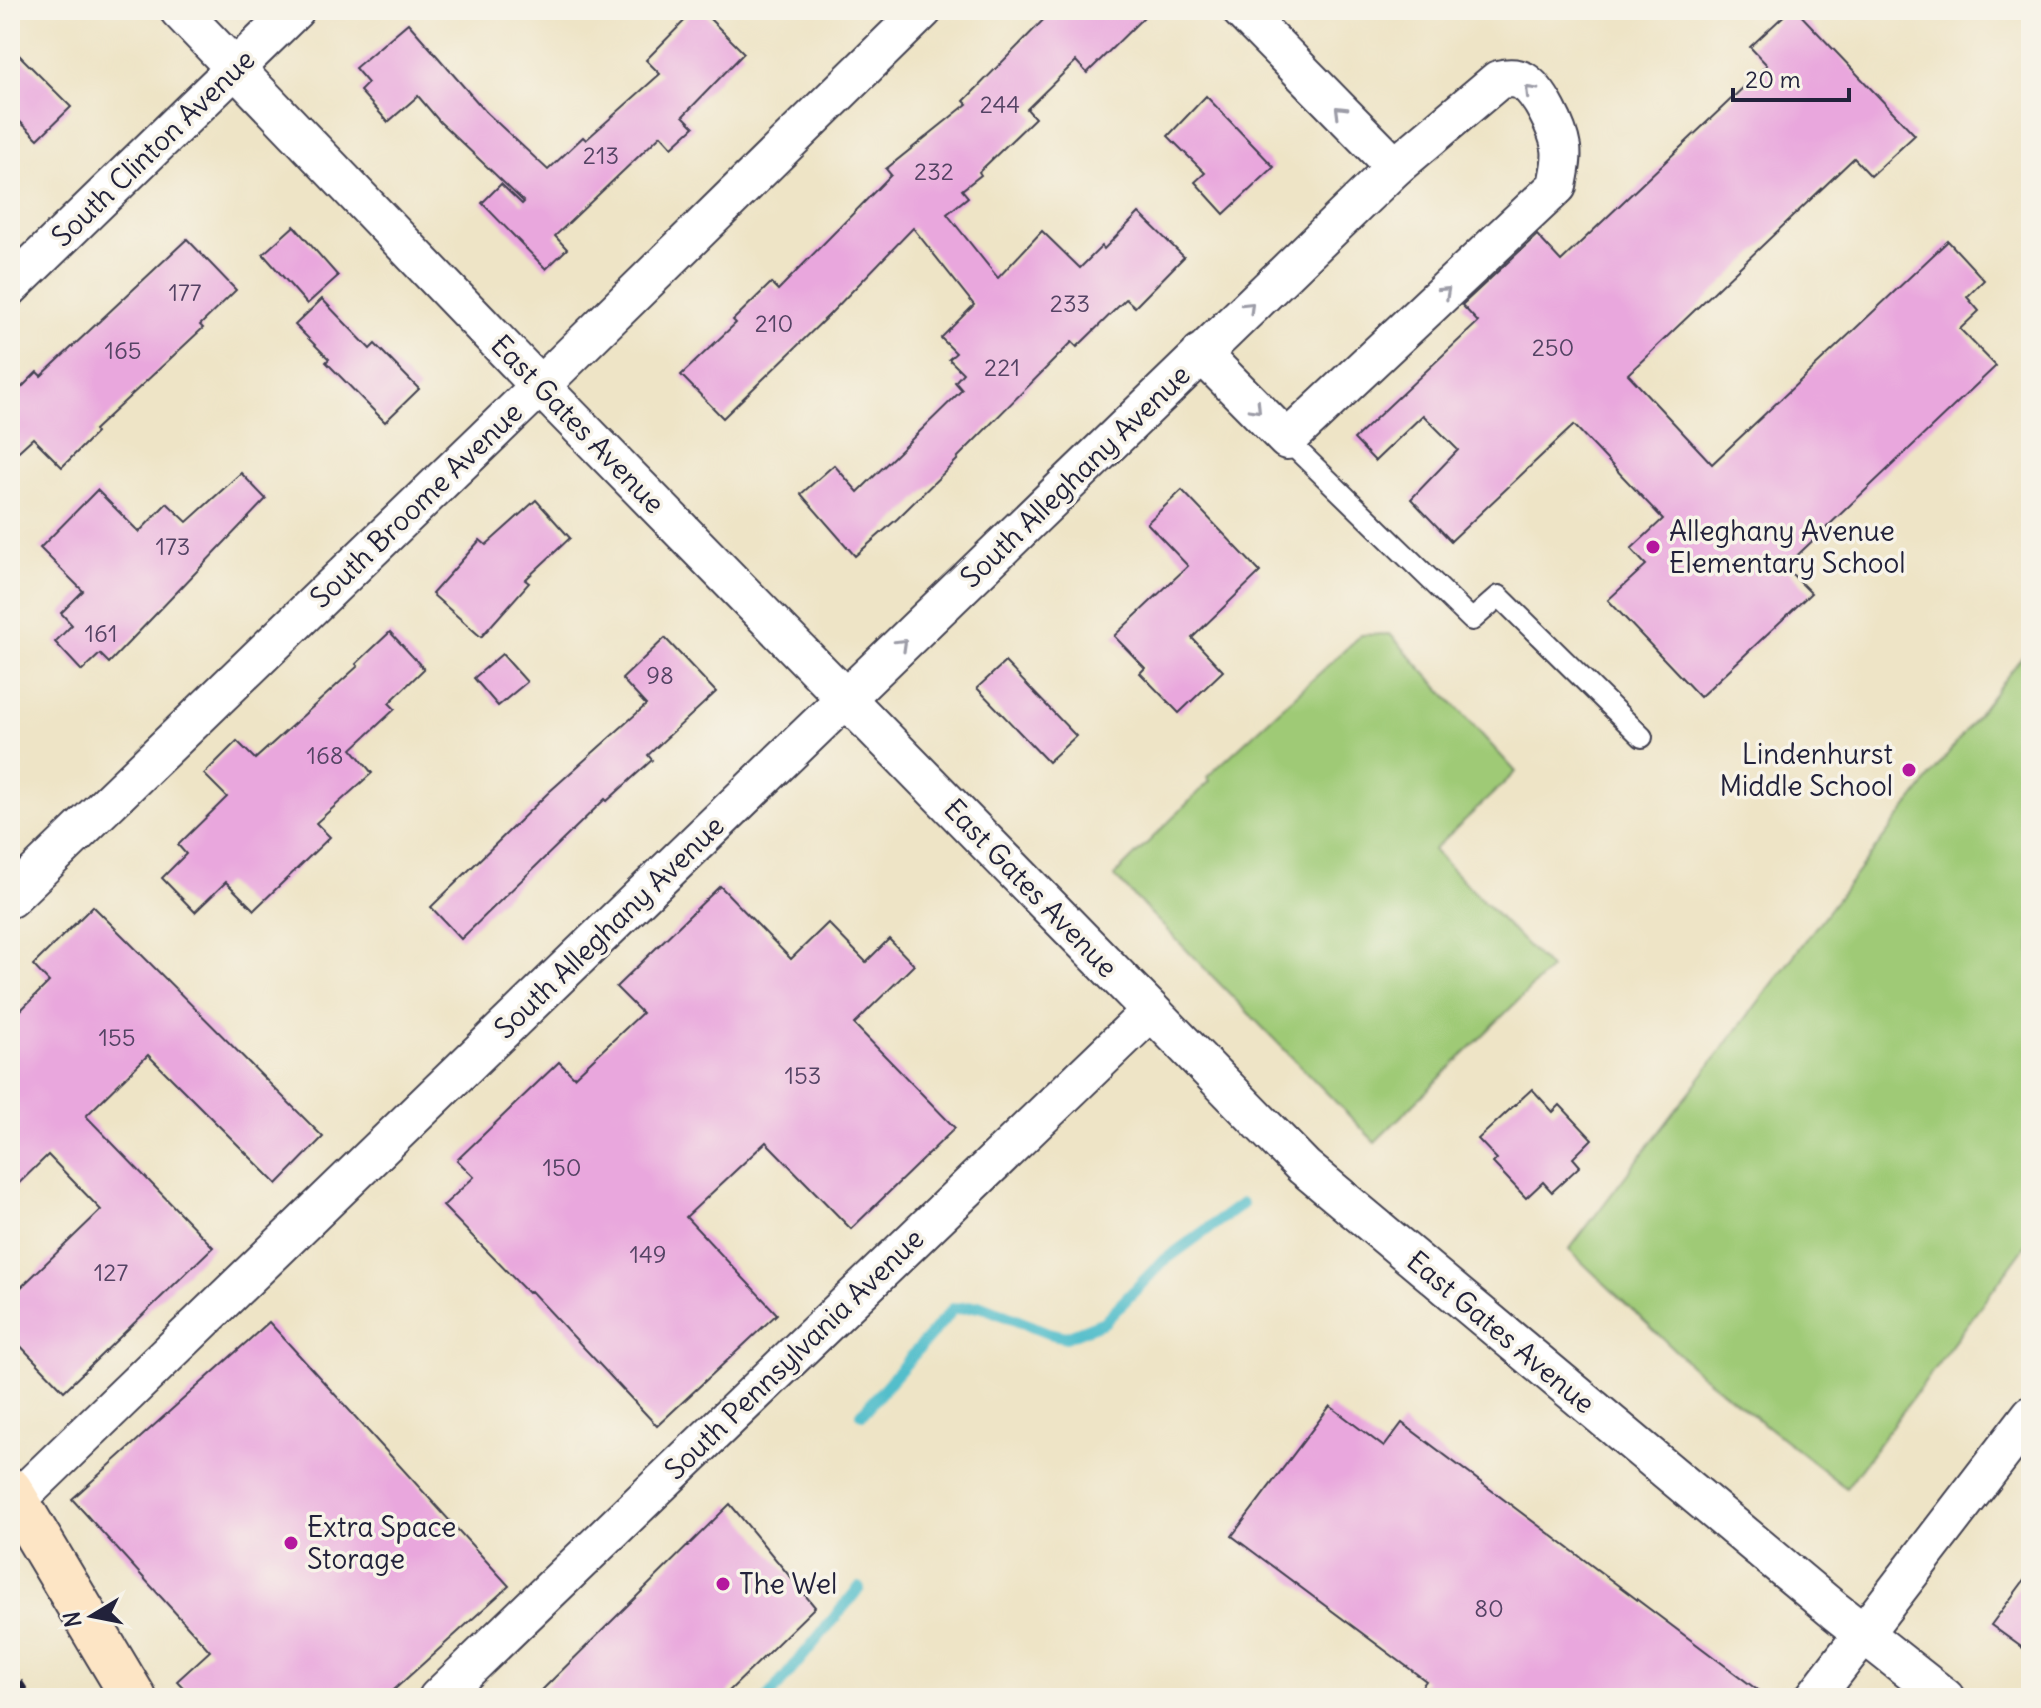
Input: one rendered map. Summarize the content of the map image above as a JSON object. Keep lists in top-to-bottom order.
{
  "streets": {
    "street": [
      "South Clinton Avenue",
      "East Gates Avenue",
      "South Alleghany Avenue",
      "South Broome Avenue",
      "South Pennsylvania Avenue"
    ]
  },
  "crossings": [
    ["South Clinton Avenue", "East Gates Avenue"],
    ["East Gates Avenue", "South Alleghany Avenue"],
    ["East Gates Avenue", "South Broome Avenue"],
    ["East Gates Avenue", "South Pennsylvania Avenue"]
  ],
  "places": [
    "Alleghany Avenue Elementary School",
    "Lindenhurst Middle School",
    "Extra Space Storage",
    "The Wel"
  ],
  "house_numbers": [
    "244",
    "213",
    "232",
    "177",
    "233",
    "210",
    "250",
    "165",
    "221",
    "173",
    "161",
    "98",
    "168",
    "155",
    "153",
    "150",
    "149",
    "127",
    "80"
  ],
  "scale_bar": "20 m",
  "north": "left"
}
